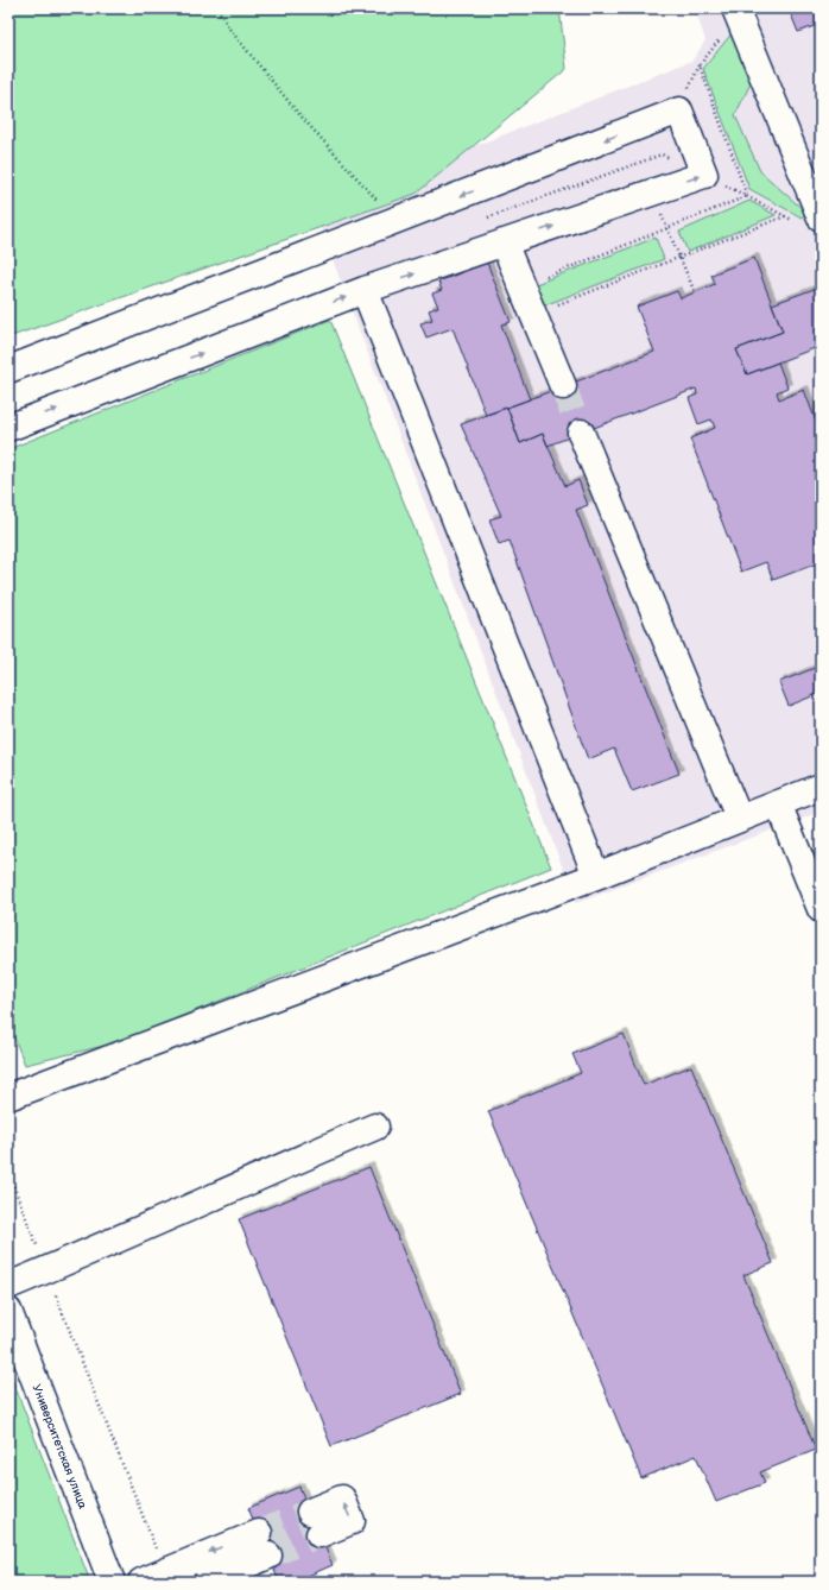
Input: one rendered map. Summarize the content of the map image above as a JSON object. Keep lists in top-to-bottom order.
{
  "streets": {
    "street": ["Университетская улица"]
  }
}
